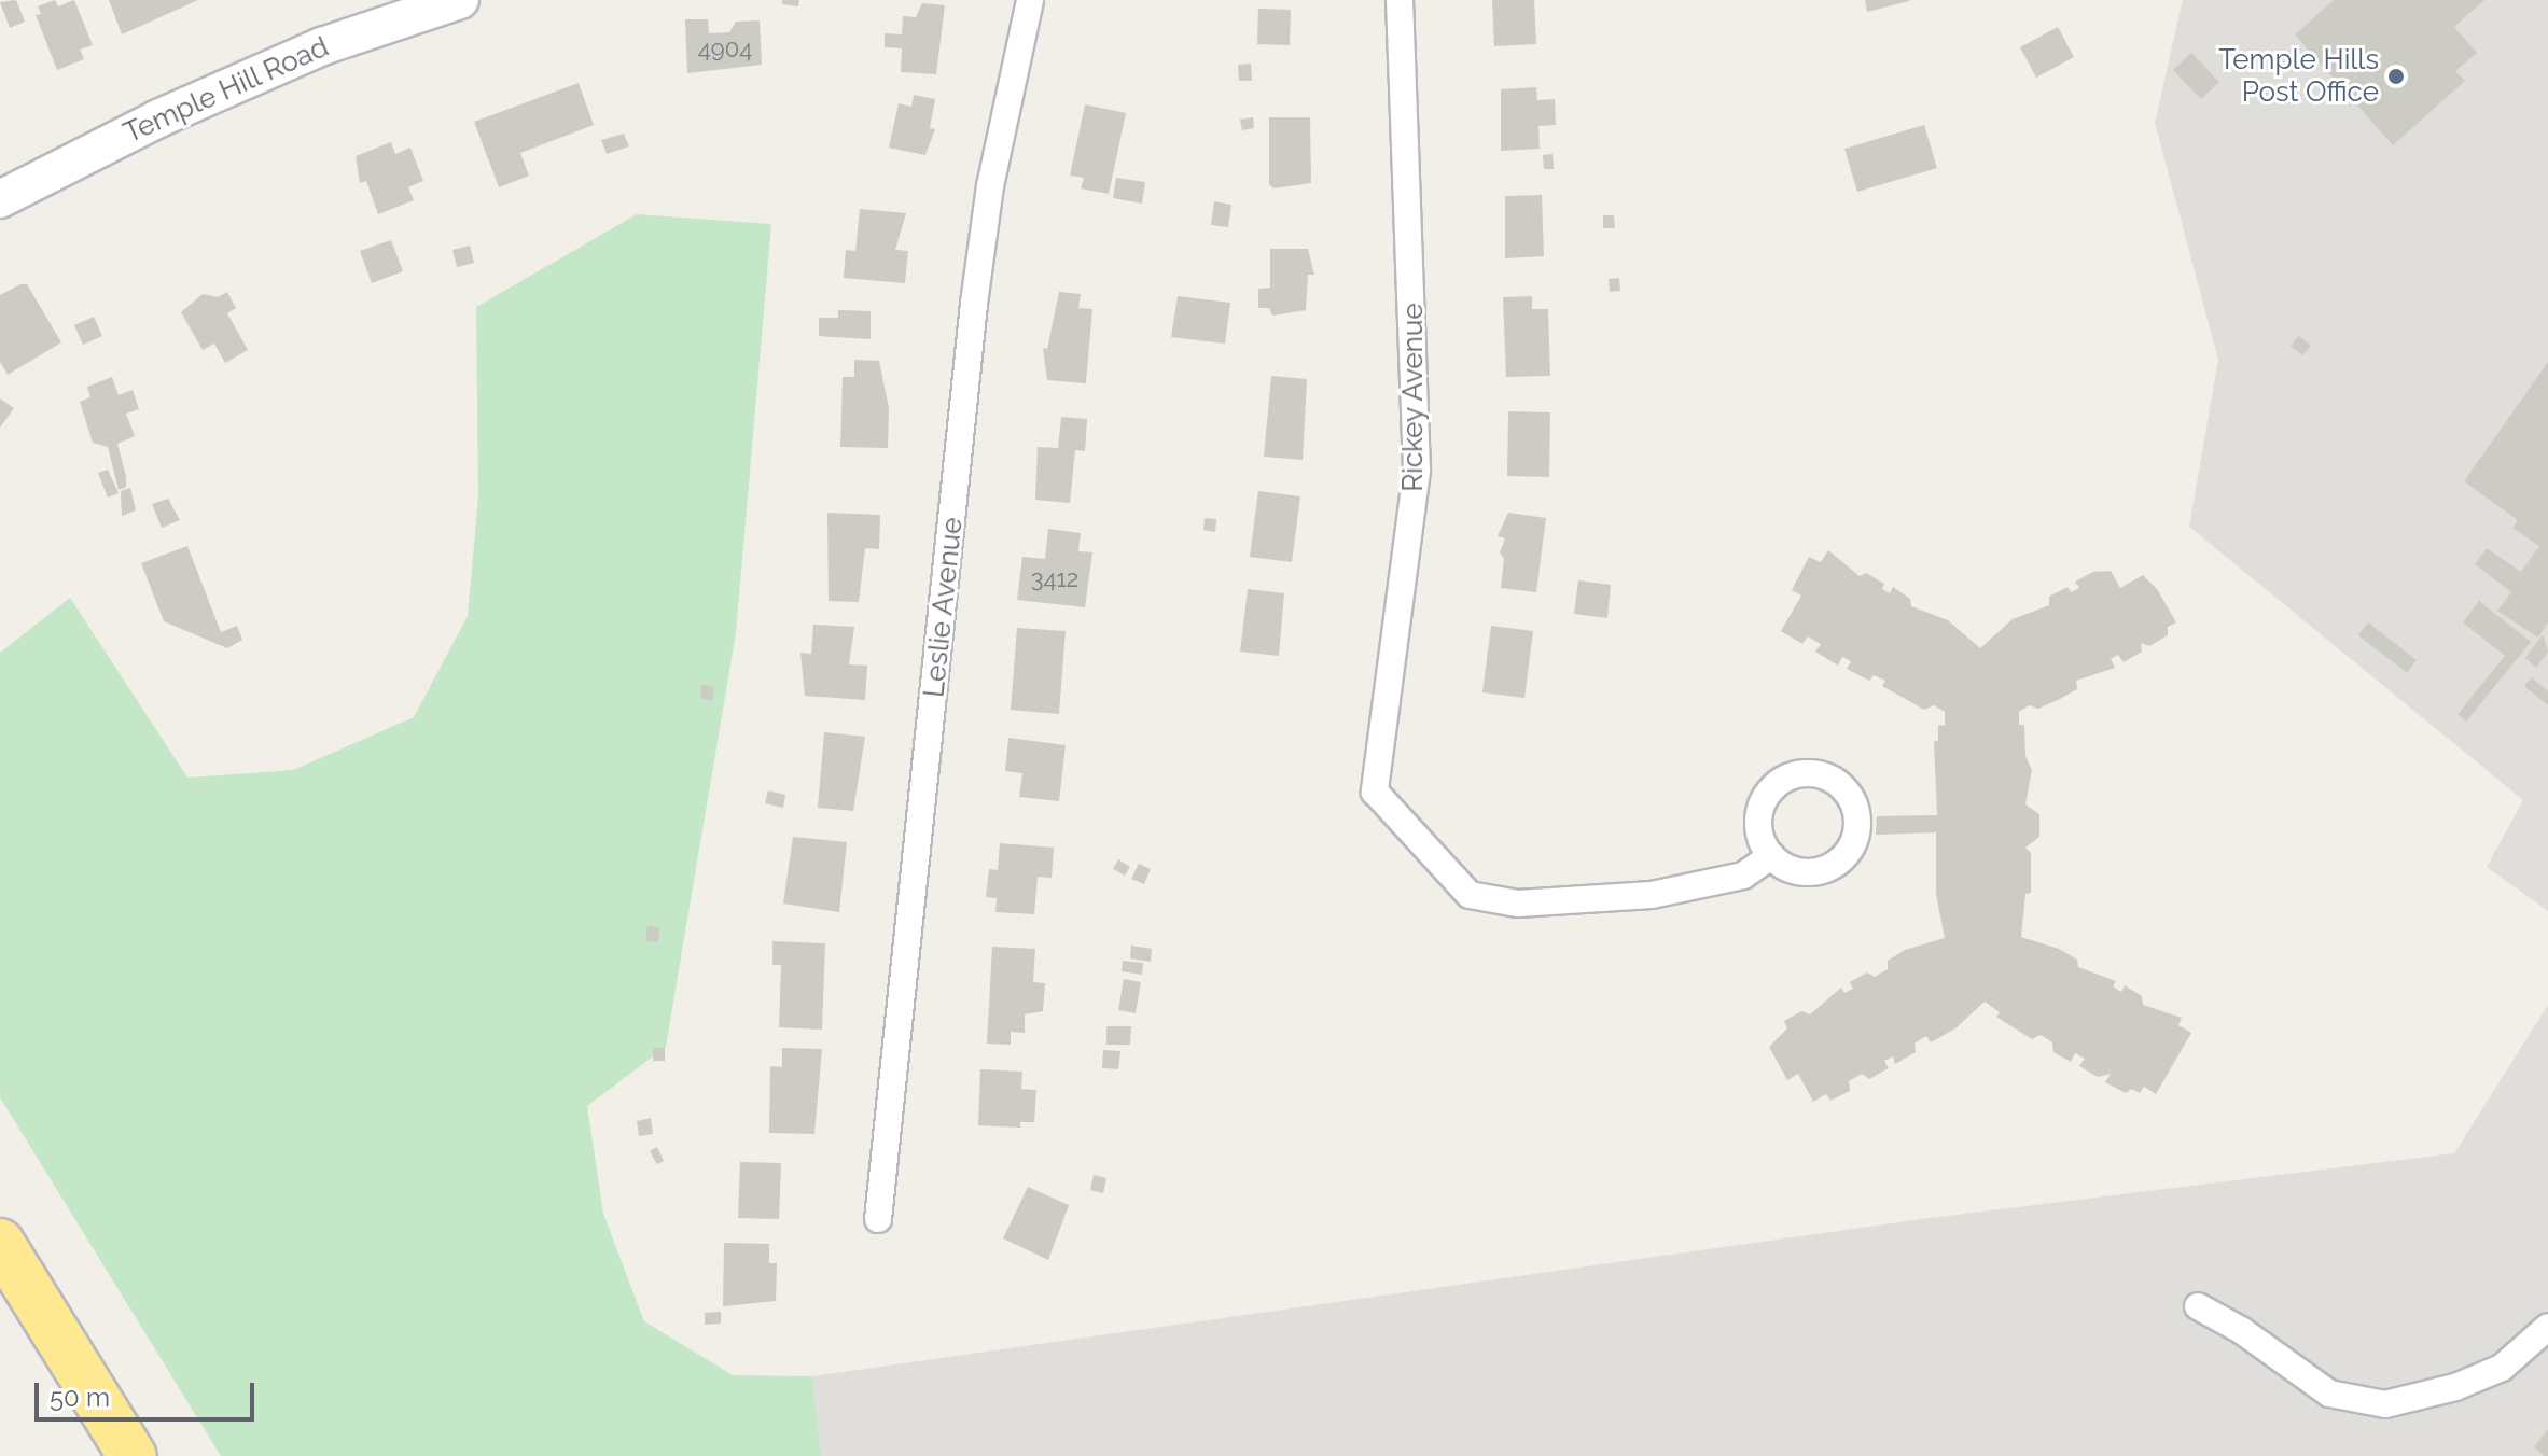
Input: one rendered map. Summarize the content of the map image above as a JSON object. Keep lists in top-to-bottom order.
{
  "streets": {
    "main road": ["Temple Hill Road"],
    "street": ["Rickey Avenue", "Leslie Avenue"]
  },
  "places": ["Temple Hills Post Office"],
  "house_numbers": ["4904", "3412"],
  "scale_bar": "50 m"
}
